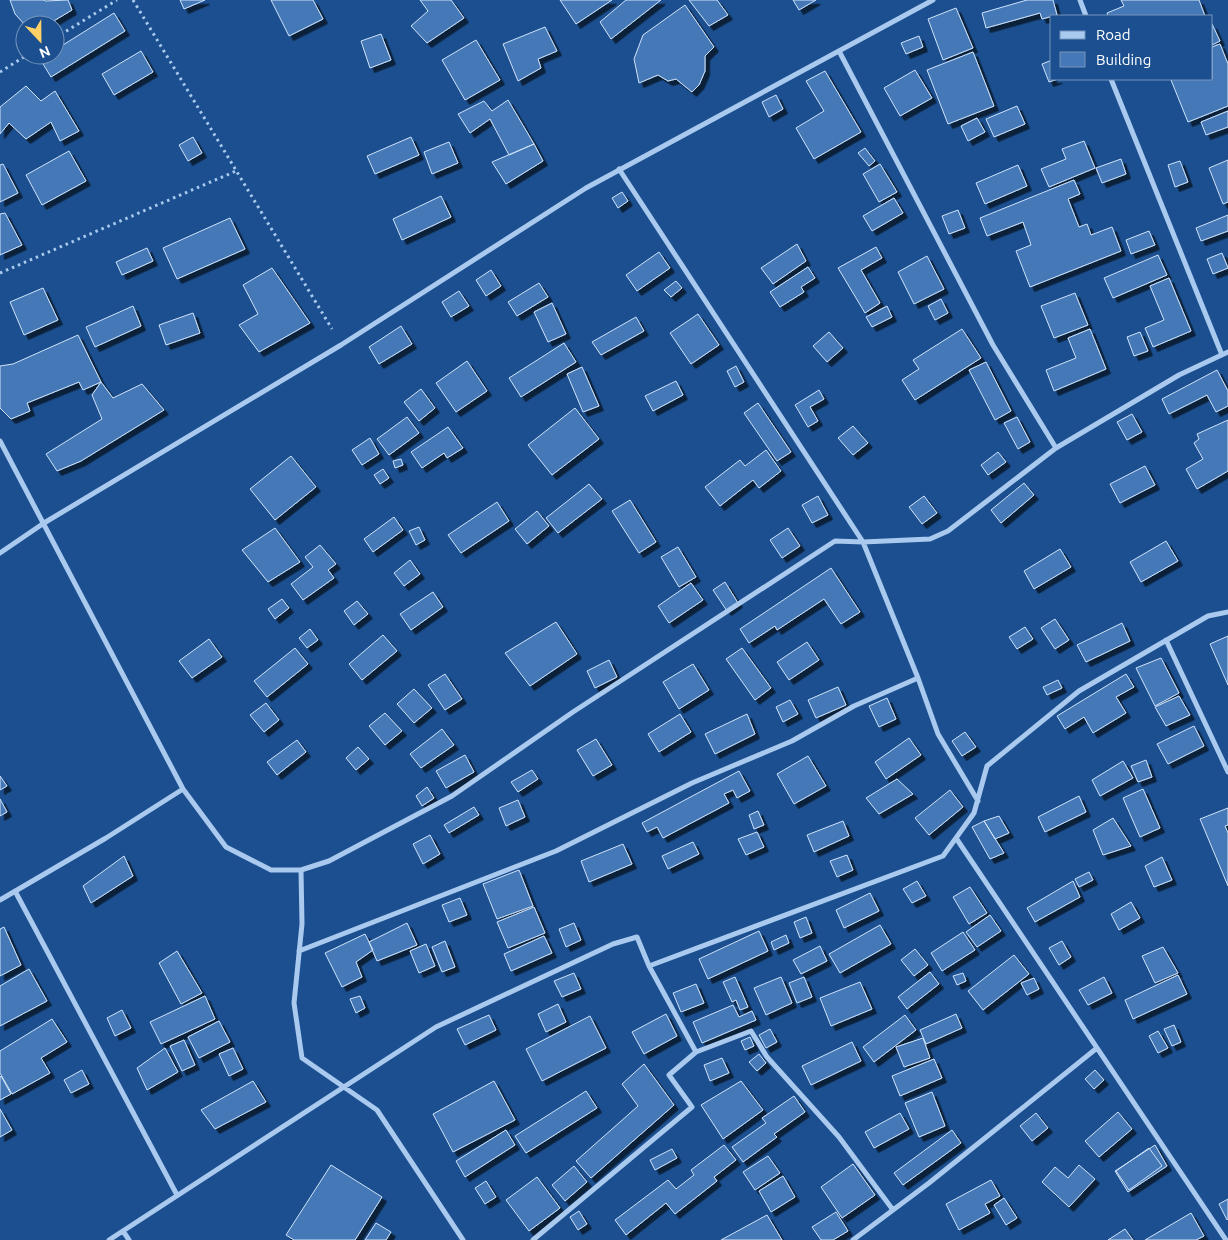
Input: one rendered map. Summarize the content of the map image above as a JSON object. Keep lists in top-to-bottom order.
{
  "legend": ["Road", "Building"],
  "north": "bottom"
}
